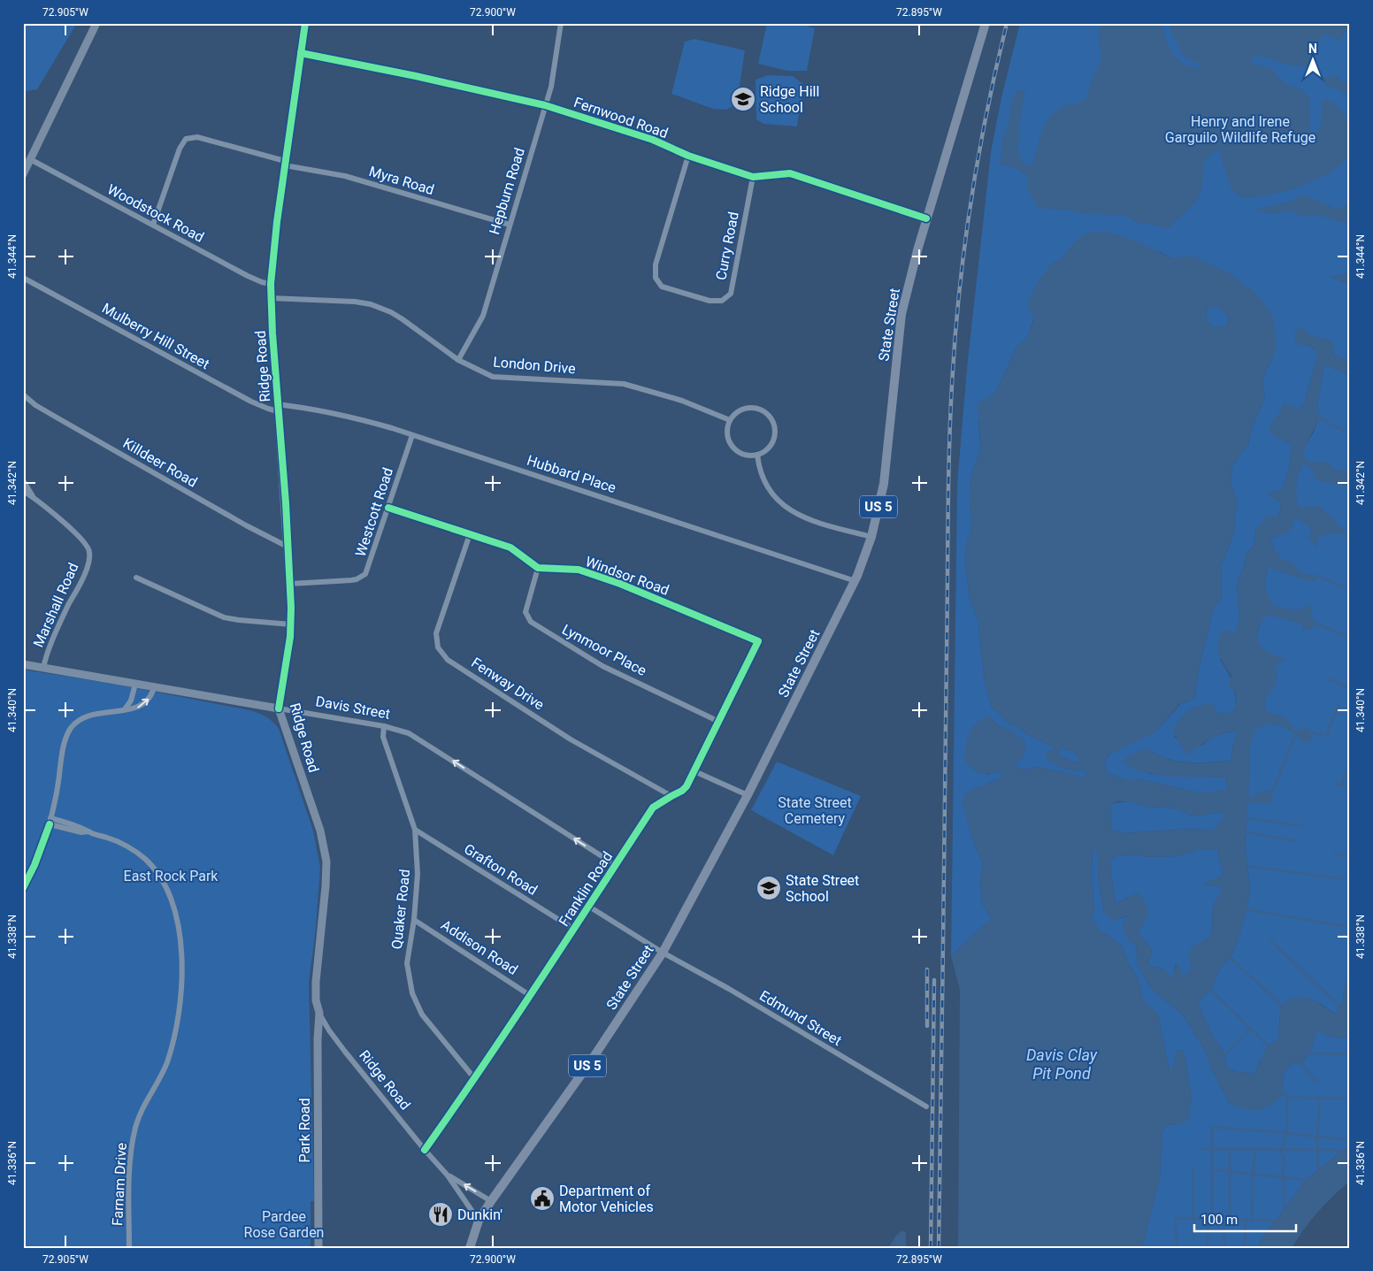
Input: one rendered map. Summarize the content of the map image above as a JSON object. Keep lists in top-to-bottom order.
{
  "streets": {
    "main road": [
      "State Street",
      "Ridge Road",
      "US 5",
      "Davis Street",
      "Park Road"
    ],
    "street": [
      "Fernwood Road",
      "Myra Road",
      "Hepburn Road",
      "Woodstock Road",
      "Curry Road",
      "Mulberry Hill Street",
      "London Drive",
      "Killdeer Road",
      "Hubbard Place",
      "Westcott Road",
      "Windsor Road",
      "Marshall Road",
      "Lynmoor Place",
      "Fenway Drive",
      "Grafton Road",
      "Franklin Road",
      "Quaker Road",
      "Addison Road",
      "Edmund Street",
      "Farnam Drive"
    ]
  },
  "crossings": [
    ["Fernwood Road", "Hepburn Road"],
    ["Fernwood Road", "Curry Road"],
    ["Fernwood Road", "State Street"],
    ["Fernwood Road", "Ridge Road"],
    ["Myra Road", "Hepburn Road"],
    ["Myra Road", "Woodstock Road"],
    ["Myra Road", "Ridge Road"],
    ["Hepburn Road", "London Drive"],
    ["Woodstock Road", "Ridge Road"],
    ["State Street", "Ridge Road"],
    ["State Street", "Hubbard Place"],
    ["State Street", "Edmund Street"],
    ["Mulberry Hill Street", "Ridge Road"],
    ["Mulberry Hill Street", "Hubbard Place"],
    ["London Drive", "Ridge Road"],
    ["Ridge Road", "Killdeer Road"],
    ["Ridge Road", "Hubbard Place"],
    ["Ridge Road", "Westcott Road"],
    ["Ridge Road", "Davis Street"],
    ["Ridge Road", "Franklin Road"],
    ["Ridge Road", "Park Road"],
    ["Hubbard Place", "Westcott Road"],
    ["Windsor Road", "Lynmoor Place"],
    ["Windsor Road", "Franklin Road"],
    ["Marshall Road", "Davis Street"],
    ["Lynmoor Place", "Franklin Road"],
    ["Fenway Drive", "Franklin Road"],
    ["Davis Street", "Franklin Road"],
    ["Davis Street", "Quaker Road"],
    ["Grafton Road", "Franklin Road"],
    ["Grafton Road", "Quaker Road"],
    ["Franklin Road", "Quaker Road"],
    ["Franklin Road", "Addison Road"],
    ["Franklin Road", "Edmund Street"],
    ["Quaker Road", "Addison Road"]
  ],
  "one_way": ["Davis Street"],
  "water": ["Davis Clay Pit Pond"],
  "parks": [
    "Henry and Irene Garguilo Wildlife Refuge",
    "State Street Cemetery",
    "East Rock Park",
    "Pardee Rose Garden"
  ],
  "places": {
    "school or university": ["Ridge Hill School", "State Street School"],
    "public building": ["Department of Motor Vehicles"],
    "restaurant": ["Dunkin'"]
  },
  "scale_bar": "100 m",
  "north": "top",
  "coordinates": [
    "72.905°W",
    "72.900°W",
    "72.895°W",
    "41.344°N",
    "41.342°N",
    "41.340°N",
    "41.338°N",
    "41.336°N"
  ]
}
